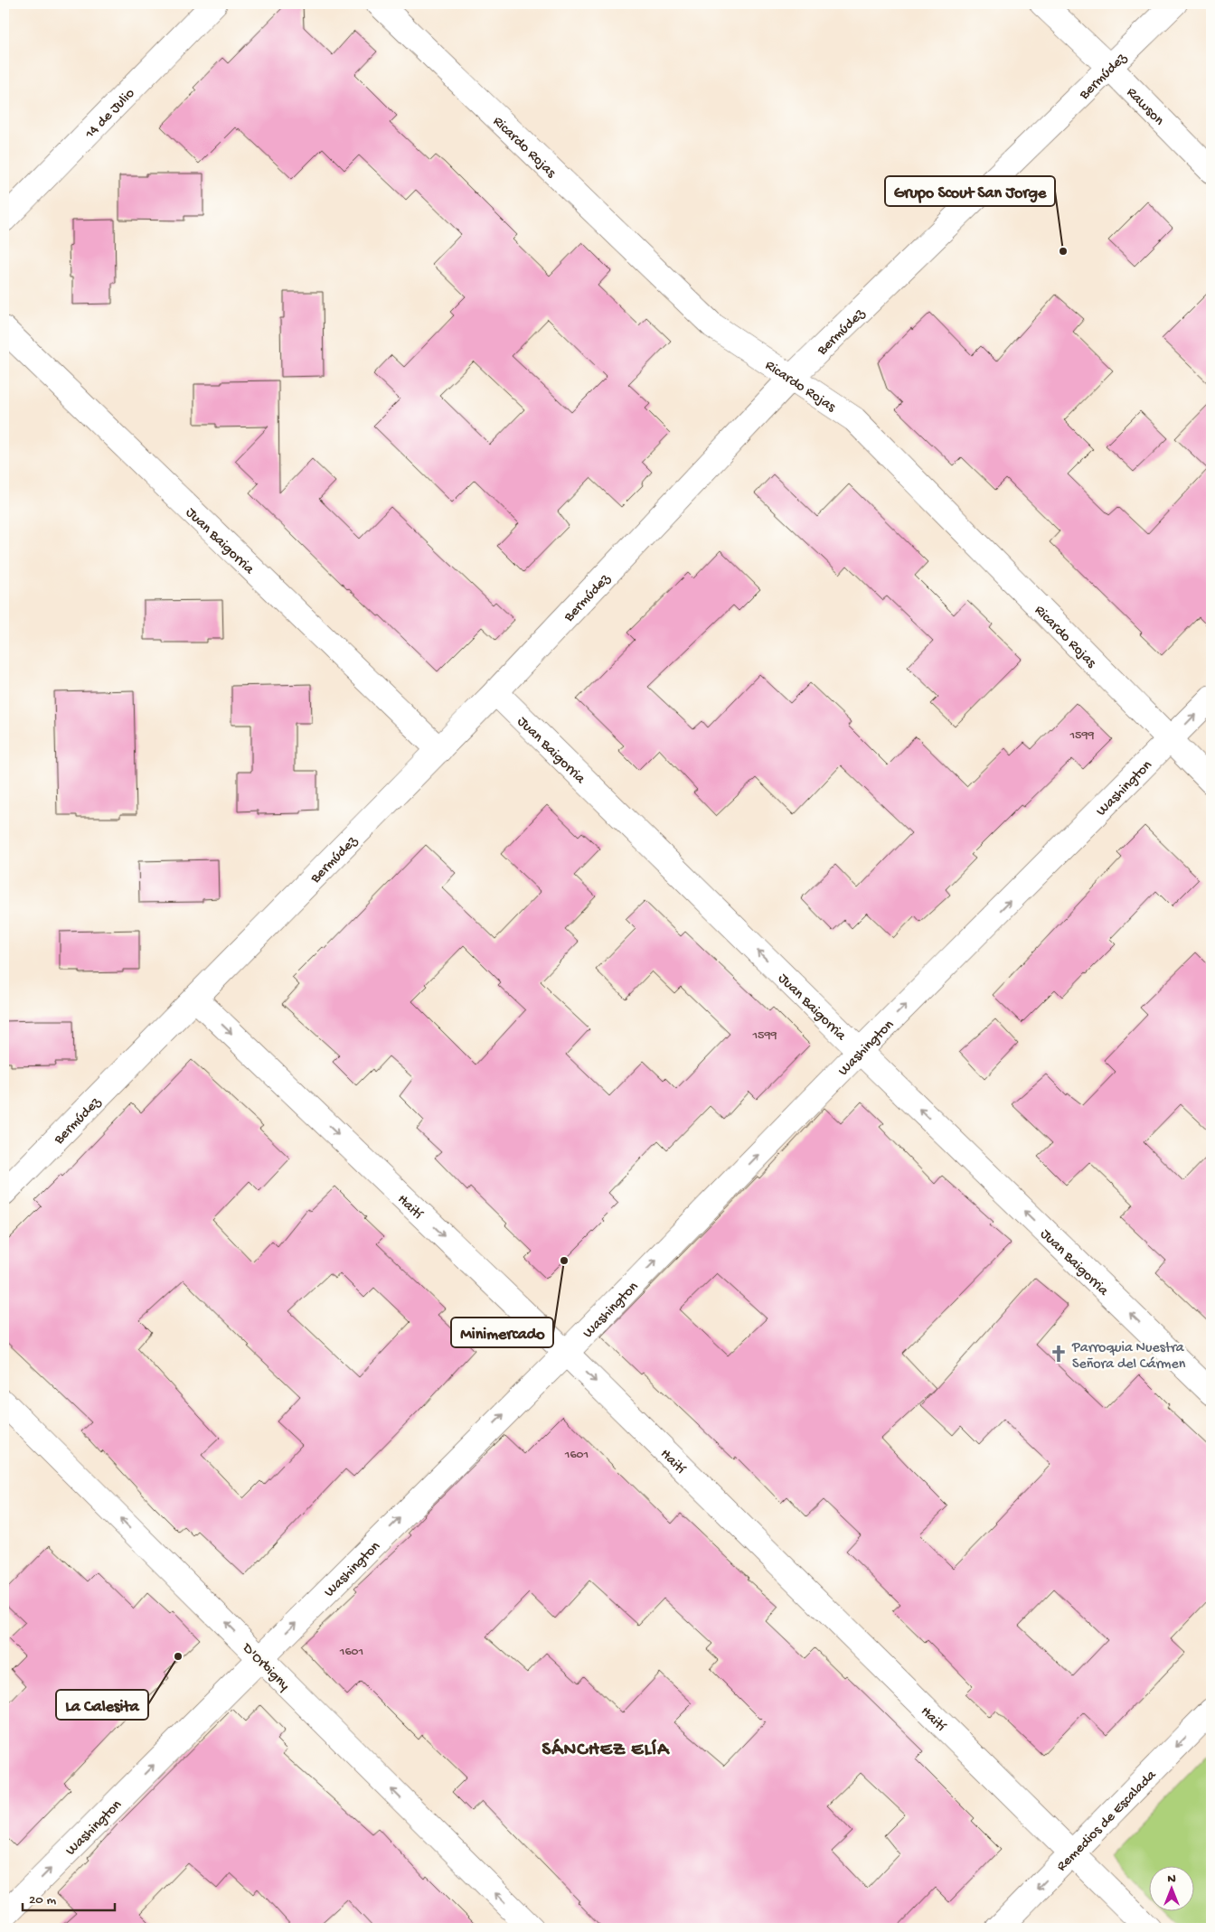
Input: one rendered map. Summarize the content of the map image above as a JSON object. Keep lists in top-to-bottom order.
{
  "streets": {
    "street": [
      "Bermúdez",
      "Rawson",
      "14 de Julio",
      "Ricardo Rojas",
      "Juan Baigorria",
      "Washington",
      "Haití",
      "D'Orbigny",
      "Remedios de Escalada"
    ]
  },
  "crossings": [
    ["Bermúdez", "Rawson"],
    ["Bermúdez", "Ricardo Rojas"],
    ["Bermúdez", "Juan Baigorria"],
    ["Bermúdez", "Haití"],
    ["Ricardo Rojas", "Washington"],
    ["Juan Baigorria", "Washington"],
    ["Washington", "Haití"],
    ["Washington", "D'Orbigny"],
    ["Haití", "Remedios de Escalada"]
  ],
  "one_way": [
    "Juan Baigorria",
    "Washington",
    "Haití",
    "D'Orbigny",
    "Remedios de Escalada"
  ],
  "districts": ["SÁNCHEZ ELÍA"],
  "places": {
    "other": ["Grupo Scout San Jorge", "Minimercado", "La Calesita"],
    "church": ["Parroquia Nuestra Señora del Cármen"]
  },
  "house_numbers": [
    "1599",
    "1599",
    "1601",
    "1601"
  ],
  "scale_bar": "20 m",
  "north": "top"
}
